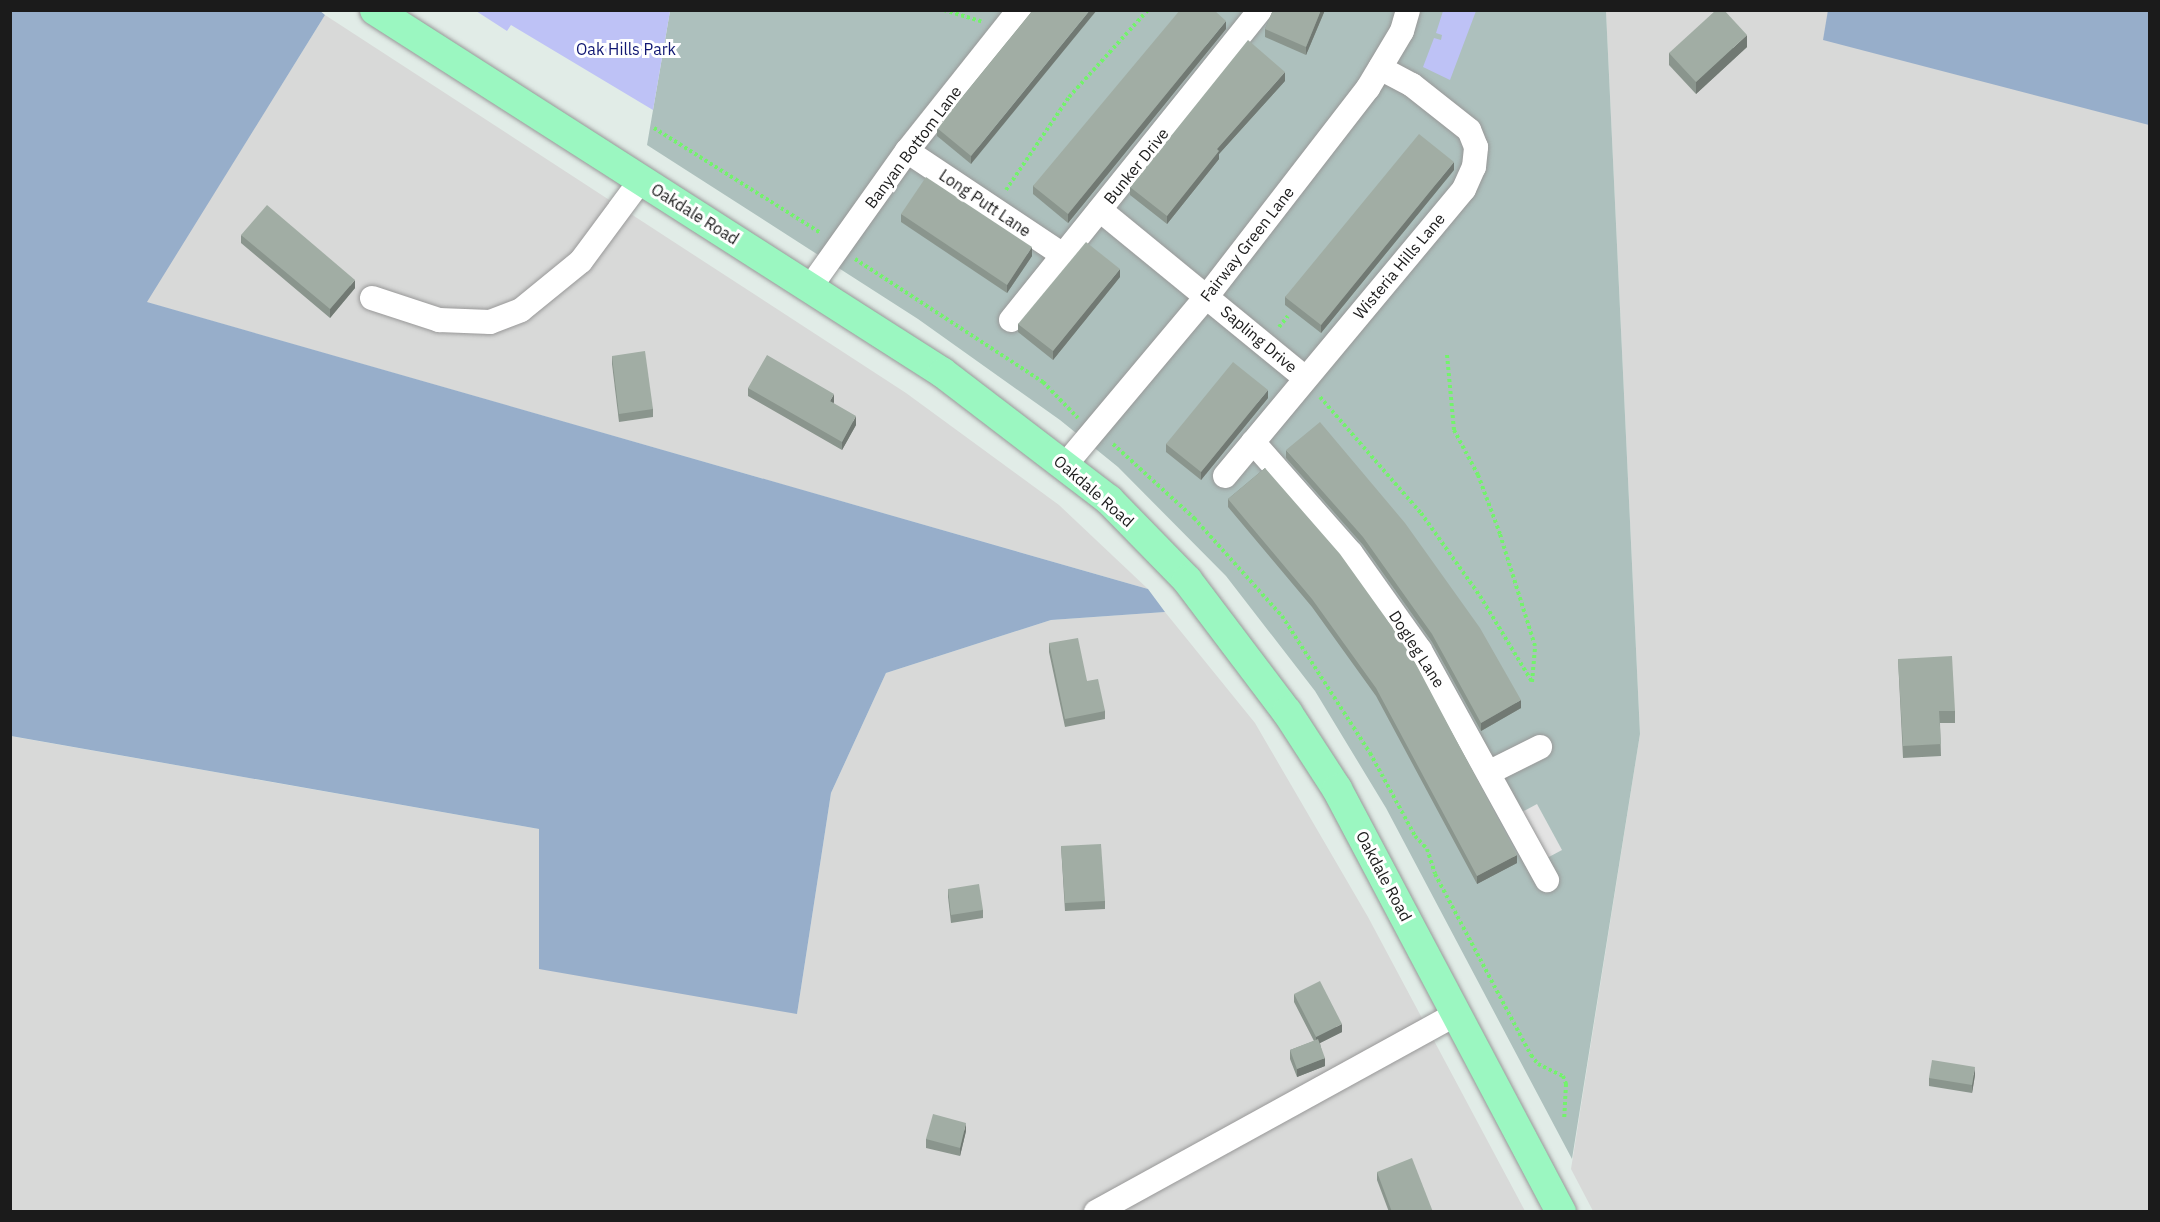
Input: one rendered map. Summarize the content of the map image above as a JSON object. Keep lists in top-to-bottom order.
{
  "streets": {
    "main road": ["Oakdale Road"],
    "street": [
      "Banyan Bottom Lane",
      "Bunker Drive",
      "Long Putt Lane",
      "Fairway Green Lane",
      "Wisteria Hills Lane",
      "Sapling Drive",
      "Dogleg Lane"
    ]
  },
  "crossings": [
    ["Banyan Bottom Lane", "Long Putt Lane"],
    ["Banyan Bottom Lane", "Oakdale Road"],
    ["Bunker Drive", "Long Putt Lane"],
    ["Bunker Drive", "Sapling Drive"],
    ["Oakdale Road", "Fairway Green Lane"],
    ["Fairway Green Lane", "Wisteria Hills Lane"],
    ["Fairway Green Lane", "Sapling Drive"],
    ["Wisteria Hills Lane", "Sapling Drive"],
    ["Wisteria Hills Lane", "Dogleg Lane"]
  ],
  "parks": ["Oak Hills Park"]
}
